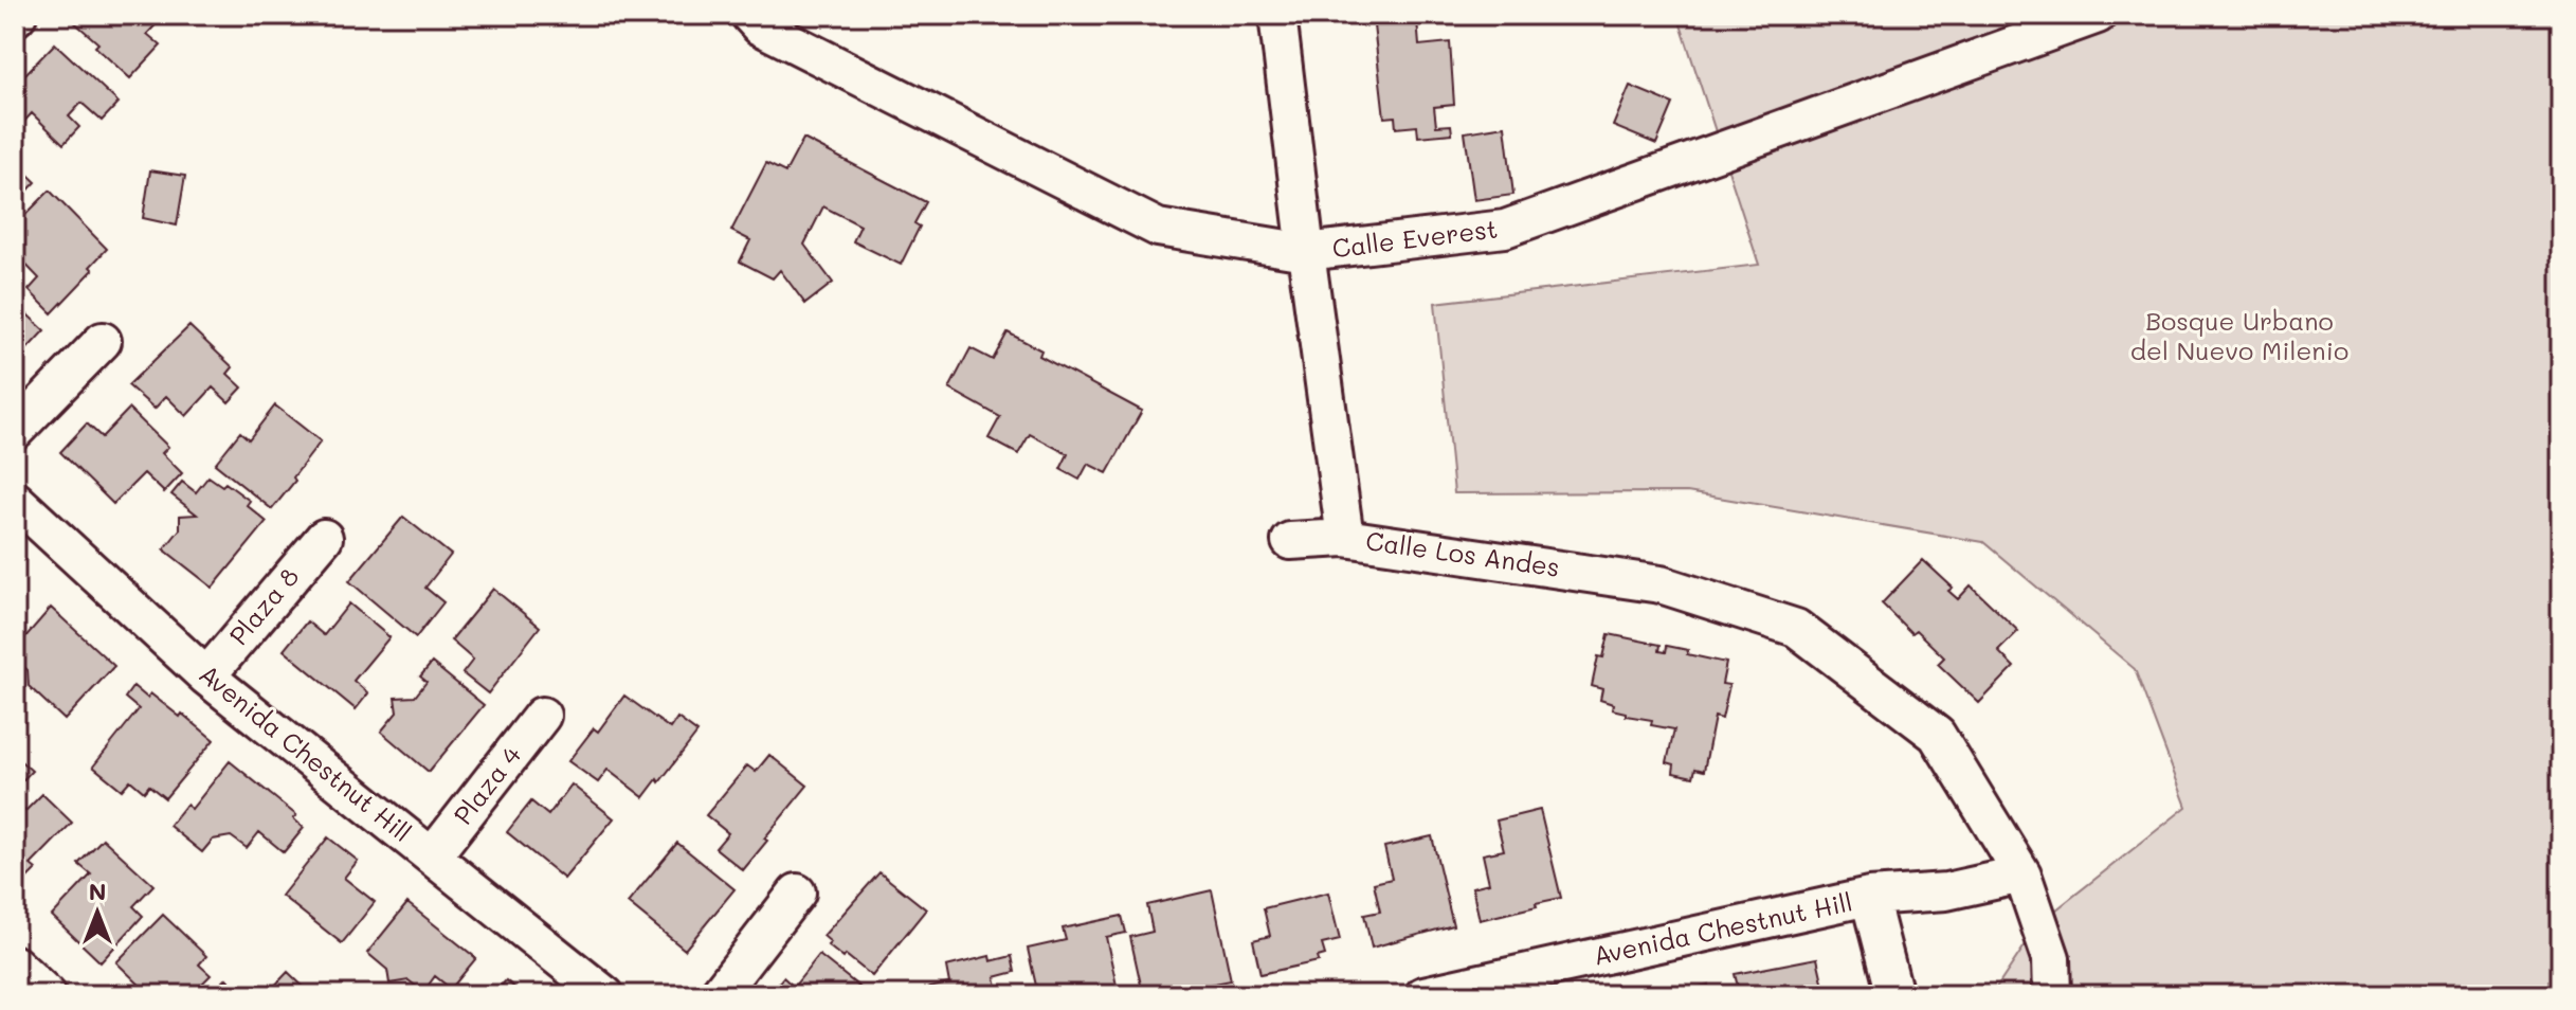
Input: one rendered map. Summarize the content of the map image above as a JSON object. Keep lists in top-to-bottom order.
{
  "streets": {
    "street": [
      "Calle Everest",
      "Calle Los Andes",
      "Plaza 8",
      "Avenida Chestnut Hill",
      "Plaza 4"
    ]
  },
  "crossings": [
    ["Calle Everest", "Calle Los Andes"],
    ["Calle Los Andes", "Avenida Chestnut Hill"],
    ["Plaza 8", "Avenida Chestnut Hill"],
    ["Avenida Chestnut Hill", "Plaza 4"]
  ],
  "parks": ["Bosque Urbano del Nuevo Milenio"],
  "north": "top"
}
